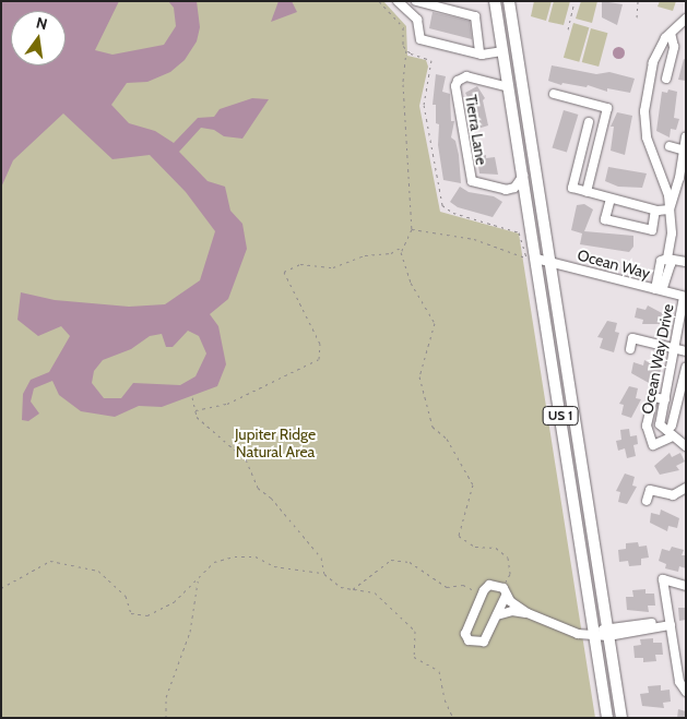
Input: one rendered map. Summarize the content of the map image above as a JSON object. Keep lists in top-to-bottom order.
{
  "streets": {
    "main road": ["US 1"],
    "street": ["Tierra Lane", "Ocean Way", "Ocean Way Drive"]
  },
  "crossings": [
    ["Tierra Lane", "US 1"],
    ["Ocean Way", "Ocean Way Drive"],
    ["Ocean Way", "US 1"]
  ],
  "parks": ["Jupiter Ridge Natural Area"],
  "north": "top"
}
